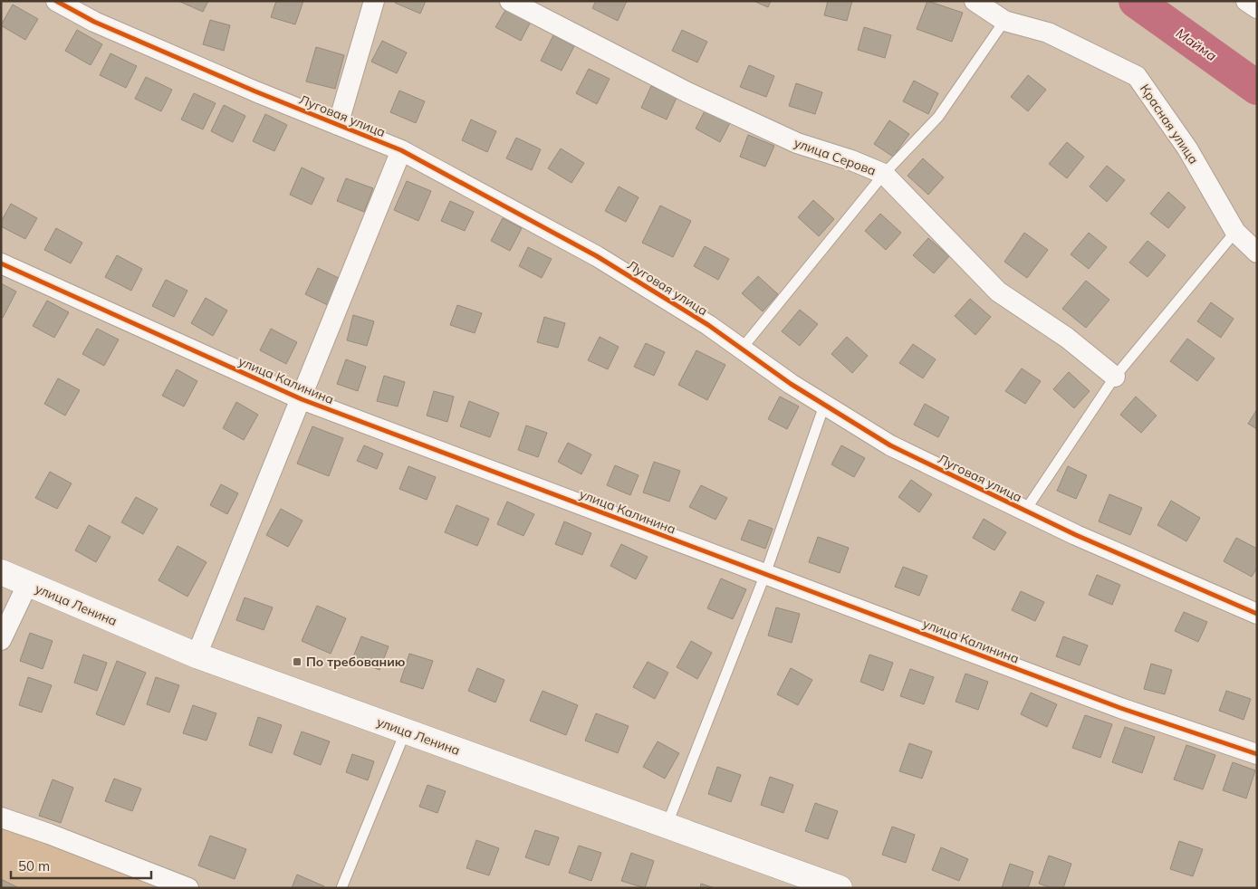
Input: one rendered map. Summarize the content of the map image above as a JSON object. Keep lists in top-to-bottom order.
{
  "streets": {
    "street": [
      "Луговая улица",
      "Красная улица",
      "улица Серова",
      "улица Калинина",
      "улица Ленина"
    ]
  },
  "water": ["Майма"],
  "places": {
    "transit": ["По требованию"]
  },
  "scale_bar": "50 m"
}
